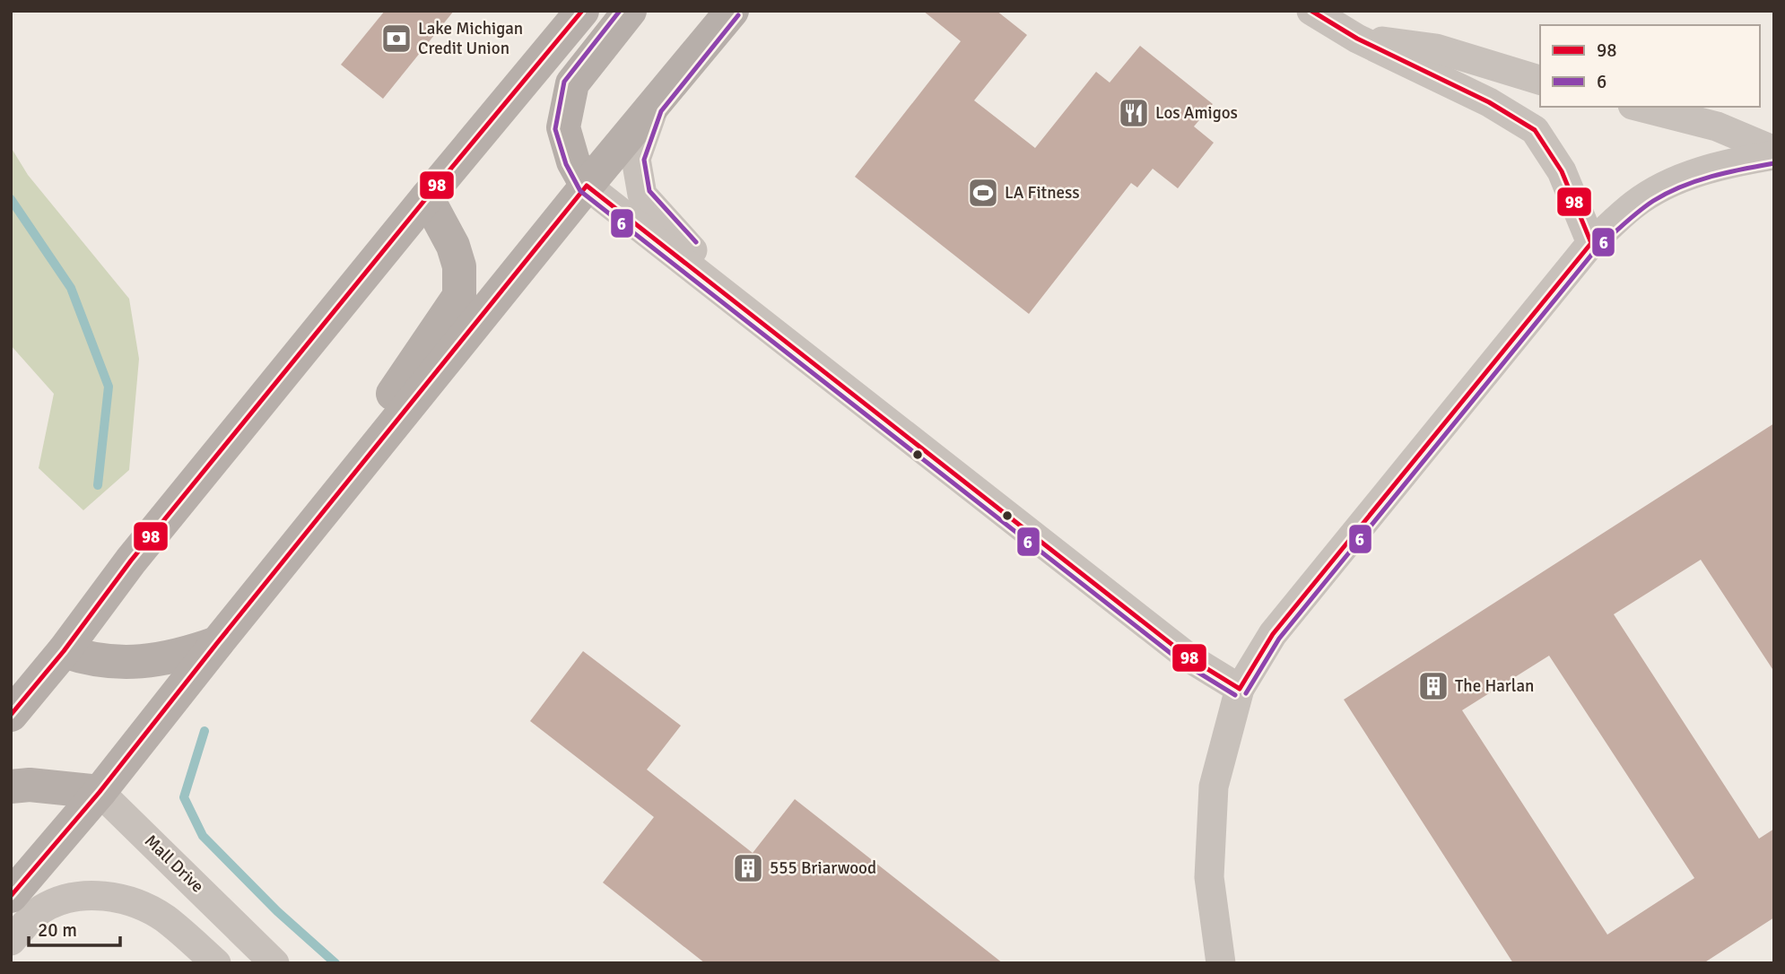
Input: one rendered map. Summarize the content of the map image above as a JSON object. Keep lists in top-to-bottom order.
{
  "streets": {
    "street": ["Mall Drive"]
  },
  "places": {
    "bank": ["Lake Michigan Credit Union"],
    "restaurant": ["Los Amigos"],
    "sports": ["LA Fitness"],
    "building": ["The Harlan", "555 Briarwood"]
  },
  "lines": ["transit line 98", "transit line 6"],
  "legend": ["98", "6"],
  "scale_bar": "20 m"
}
